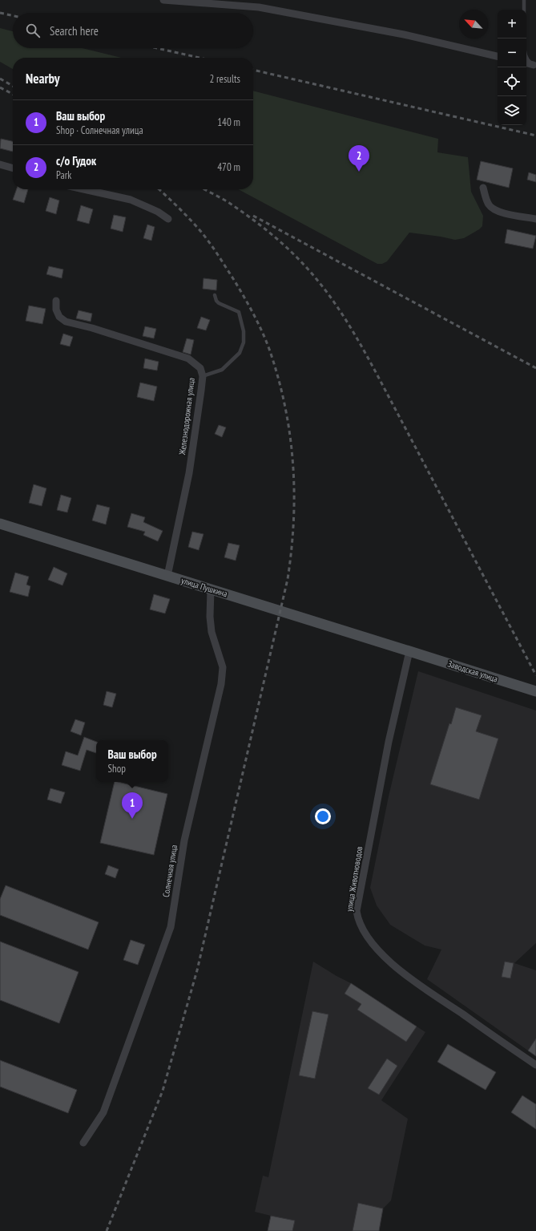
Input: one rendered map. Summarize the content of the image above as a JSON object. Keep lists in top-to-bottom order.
{
  "streets": {
    "main road": ["улица Пушкина", "Заводская улица"],
    "street": ["Железнодорожная улица", "Солнечная улица", "улица Животноводов"]
  },
  "crossings": [
    ["Железнодорожная улица", "улица Пушкина"],
    ["улица Пушкина", "Заводская улица"],
    ["улица Пушкина", "Солнечная улица"],
    ["улица Пушкина", "улица Животноводов"],
    ["Заводская улица", "улица Животноводов"]
  ],
  "north": "top left",
  "page": {
    "map_buttons": ["+", "−"],
    "search": "Search here",
    "heading": ["Nearby", "2 results"],
    "list": [
      {
        "mark": "1",
        "name": "Ваш выбор",
        "note": "Shop · Солнечная улица",
        "value": "140 m"
      },
      {
        "mark": "2",
        "name": "с/о Гудок",
        "note": "Park",
        "value": "470 m"
      }
    ],
    "pins": ["2", "1"],
    "popup": ["Ваш выбор", "Shop"]
  }
}
